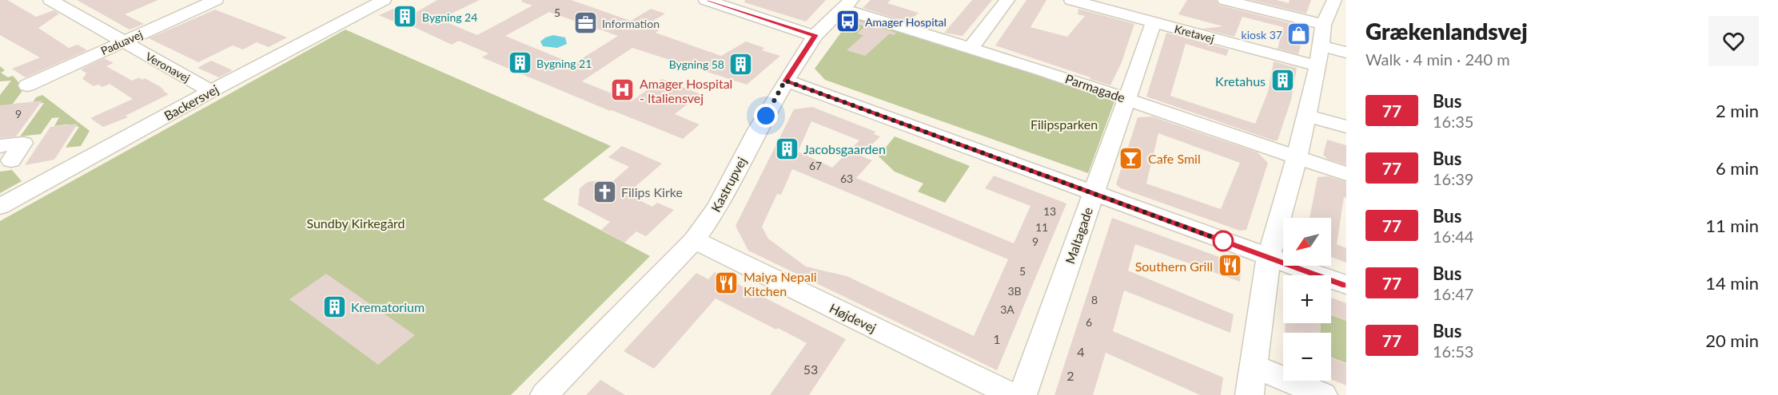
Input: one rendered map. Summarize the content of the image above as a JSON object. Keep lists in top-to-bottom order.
{
  "streets": {
    "street": [
      "Kretavej",
      "Paduavej",
      "Veronavej",
      "Parmagade",
      "Backersvej",
      "Kastrupvej",
      "Maltagade",
      "Højdevej"
    ]
  },
  "crossings": [
    ["Kretavej", "Maltagade"],
    ["Paduavej", "Veronavej"],
    ["Veronavej", "Backersvej"],
    ["Parmagade", "Kastrupvej"],
    ["Parmagade", "Maltagade"],
    ["Kastrupvej", "Højdevej"]
  ],
  "parks": ["Filipsparken", "Sundby Kirkegård"],
  "places": {
    "building": [
      "Bygning 24",
      "Bygning 21",
      "Bygning 58",
      "Kretahus",
      "Jacobsgaarden",
      "Krematorium"
    ],
    "bus stop": ["Amager Hospital"],
    "office": ["Information"],
    "shop": ["kiosk 37"],
    "hospital": ["Amager Hospital - Italiensvej"],
    "bar": ["Cafe Smil"],
    "church": ["Filips Kirke"],
    "restaurant": ["Southern Grill", "Maiya Nepali Kitchen"]
  },
  "lines": ["bus line 77"],
  "house_numbers": [
    "5",
    "9",
    "67",
    "63",
    "13",
    "11",
    "9",
    "5",
    "3B",
    "8",
    "3A",
    "6",
    "1",
    "4",
    "53",
    "2"
  ],
  "north": "bottom left",
  "page": {
    "heading": ["Grækenlandsvej", "Walk · 4 min · 240 m"],
    "list": [
      {
        "mark": "77",
        "name": "Bus",
        "note": "16:35",
        "value": "2 min"
      },
      {
        "mark": "77",
        "name": "Bus",
        "note": "16:39",
        "value": "6 min"
      },
      {
        "mark": "77",
        "name": "Bus",
        "note": "16:44",
        "value": "11 min"
      },
      {
        "mark": "77",
        "name": "Bus",
        "note": "16:47",
        "value": "14 min"
      },
      {
        "mark": "77",
        "name": "Bus",
        "note": "16:53",
        "value": "20 min"
      }
    ],
    "map_buttons": ["+", "−"]
  }
}
